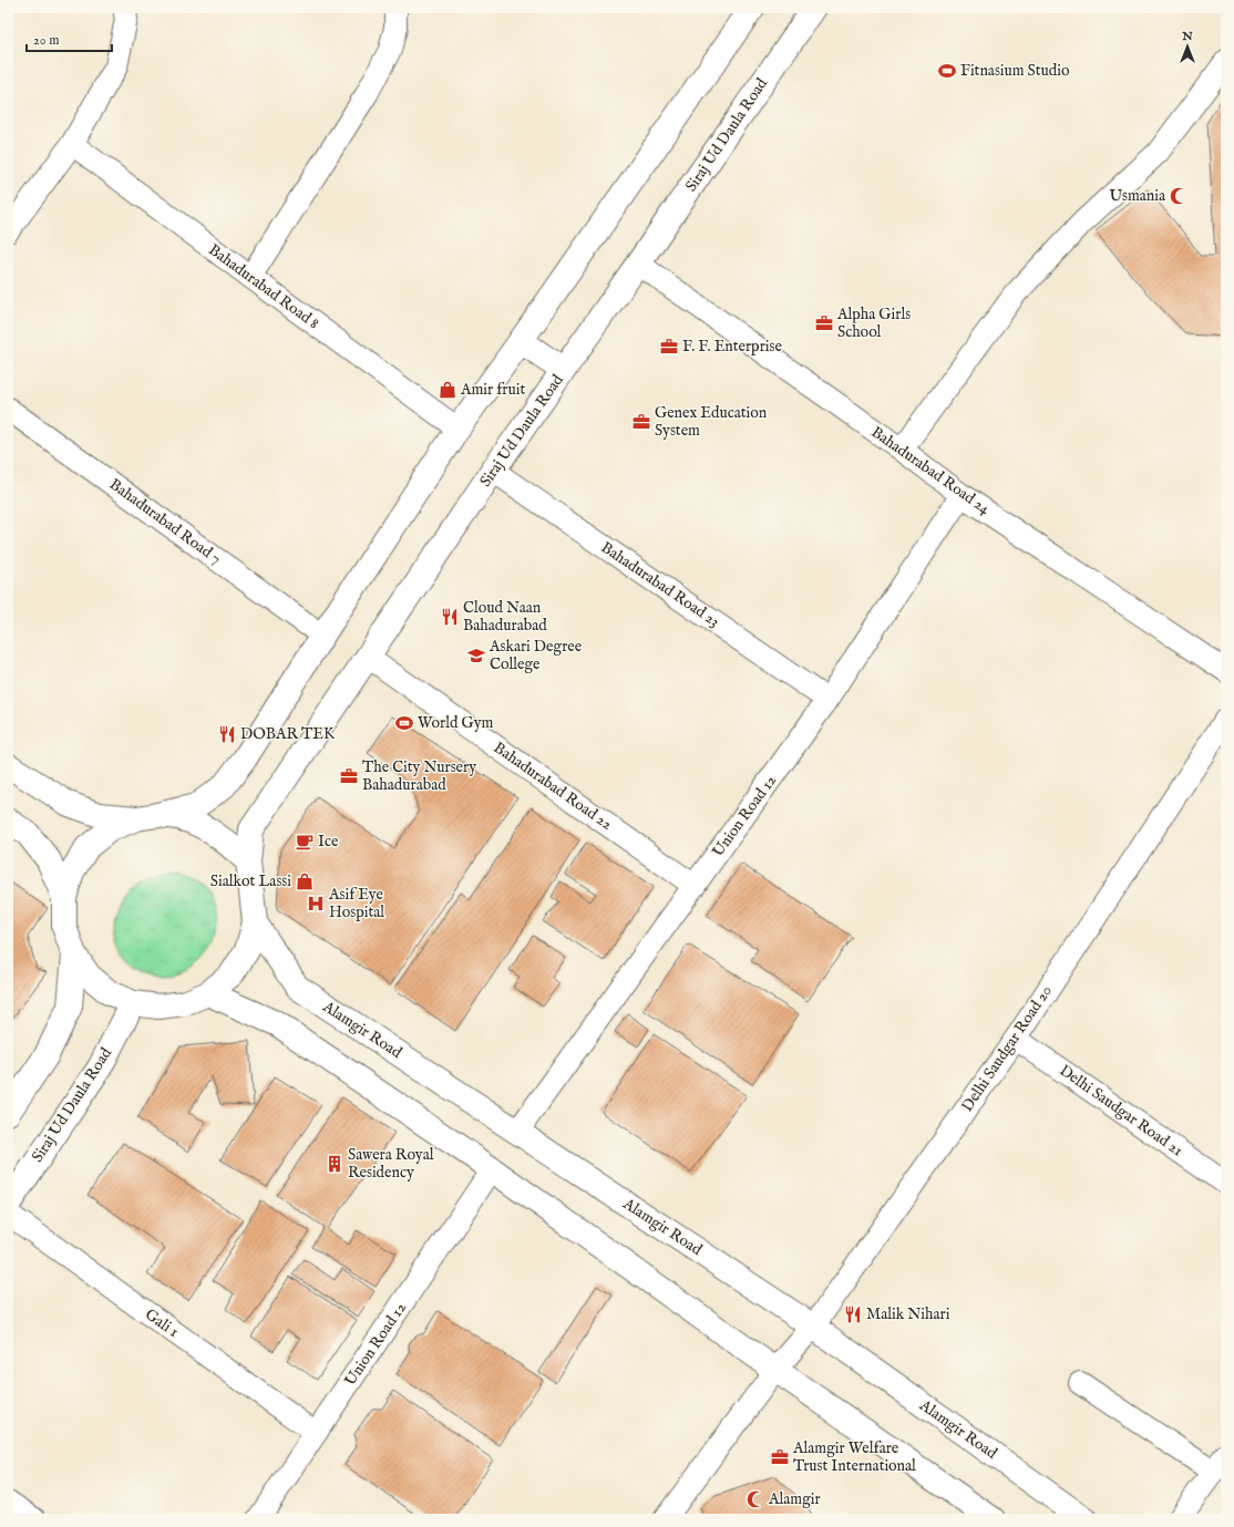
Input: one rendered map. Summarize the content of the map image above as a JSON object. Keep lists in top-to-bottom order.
{
  "streets": {
    "main road": ["Siraj Ud Daula Road", "Alamgir Road"],
    "street": [
      "Bahadurabad Road 8",
      "Bahadurabad Road 24",
      "Bahadurabad Road 7",
      "Bahadurabad Road 23",
      "Bahadurabad Road 22",
      "Union Road 12",
      "Delhi Saudgar Road 20",
      "Delhi Saudgar Road 21",
      "Gali 1"
    ]
  },
  "crossings": [
    ["Siraj Ud Daula Road", "Bahadurabad Road 24"],
    ["Siraj Ud Daula Road", "Bahadurabad Road 23"],
    ["Siraj Ud Daula Road", "Bahadurabad Road 22"],
    ["Siraj Ud Daula Road", "Alamgir Road"],
    ["Bahadurabad Road 24", "Union Road 12"],
    ["Bahadurabad Road 23", "Union Road 12"],
    ["Bahadurabad Road 22", "Union Road 12"],
    ["Union Road 12", "Alamgir Road"],
    ["Union Road 12", "Gali 1"],
    ["Alamgir Road", "Delhi Saudgar Road 20"],
    ["Delhi Saudgar Road 20", "Delhi Saudgar Road 21"]
  ],
  "places": {
    "sports": ["Fitnasium Studio", "World Gym"],
    "mosque": ["Usmania", "Alamgir"],
    "office": [
      "Alpha Girls School",
      "F. F. Enterprise",
      "Genex Education System",
      "The City Nursery Bahadurabad",
      "Alamgir Welfare Trust International"
    ],
    "shop": ["Amir fruit", "Sialkot Lassi"],
    "restaurant": ["Cloud Naan Bahadurabad", "DOBAR TEK", "Malik Nihari"],
    "school or university": ["Askari Degree College"],
    "cafe": ["Ice"],
    "hospital": ["Asif Eye Hospital"],
    "building": ["Sawera Royal Residency"]
  },
  "scale_bar": "20 m",
  "north": "top"
}
